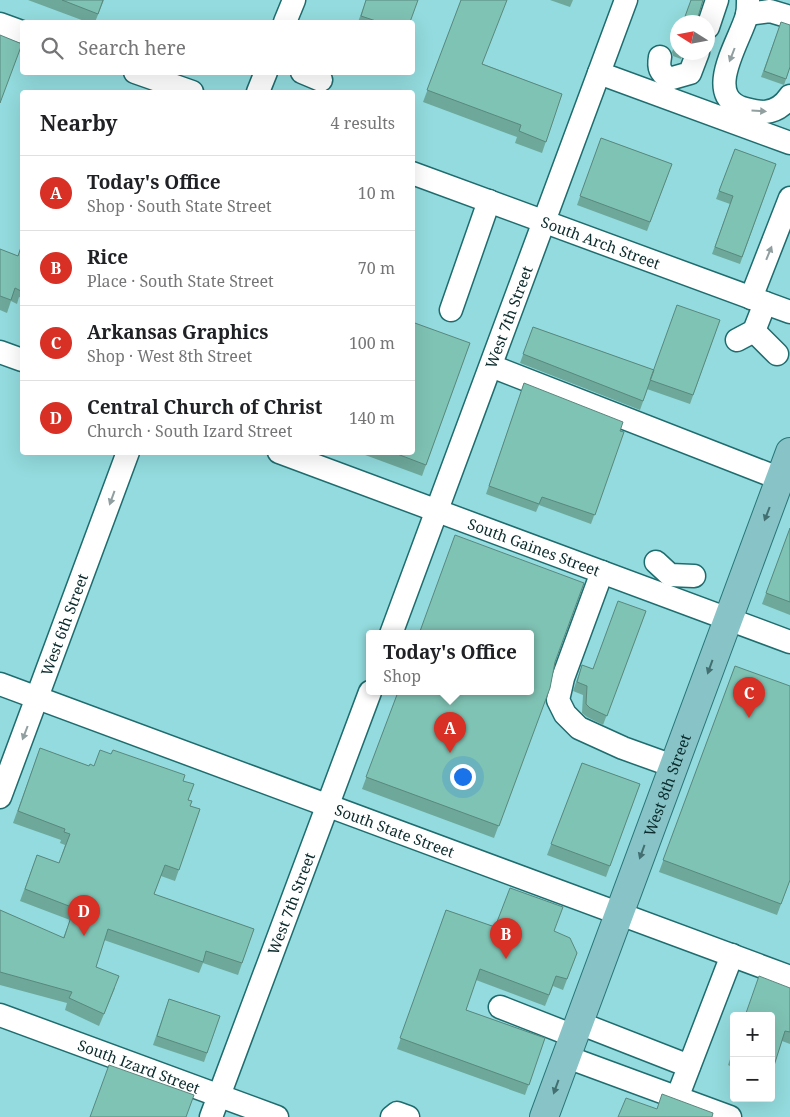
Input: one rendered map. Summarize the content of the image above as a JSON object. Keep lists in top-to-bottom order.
{
  "streets": {
    "main road": ["West 8th Street"],
    "street": [
      "South Arch Street",
      "West 7th Street",
      "South Gaines Street",
      "West 6th Street",
      "South State Street",
      "South Izard Street"
    ]
  },
  "crossings": [
    ["South Arch Street", "West 7th Street"],
    ["West 7th Street", "South Gaines Street"],
    ["West 7th Street", "South State Street"],
    ["West 7th Street", "South Izard Street"],
    ["South Gaines Street", "West 8th Street"],
    ["West 6th Street", "South State Street"],
    ["West 8th Street", "South State Street"]
  ],
  "one_way": ["West 6th Street", "West 8th Street"],
  "north": "left",
  "page": {
    "search": "Search here",
    "heading": ["Nearby", "4 results"],
    "list": [
      {
        "mark": "A",
        "name": "Today's Office",
        "note": "Shop · South State Street",
        "value": "10 m"
      },
      {
        "mark": "B",
        "name": "Rice",
        "note": "Place · South State Street",
        "value": "70 m"
      },
      {
        "mark": "C",
        "name": "Arkansas Graphics",
        "note": "Shop · West 8th Street",
        "value": "100 m"
      },
      {
        "mark": "D",
        "name": "Central Church of Christ",
        "note": "Church · South Izard Street",
        "value": "140 m"
      }
    ],
    "popup": ["Today's Office", "Shop"],
    "pins": [
      "C",
      "A",
      "D",
      "B"
    ],
    "map_buttons": ["+", "−"]
  }
}
